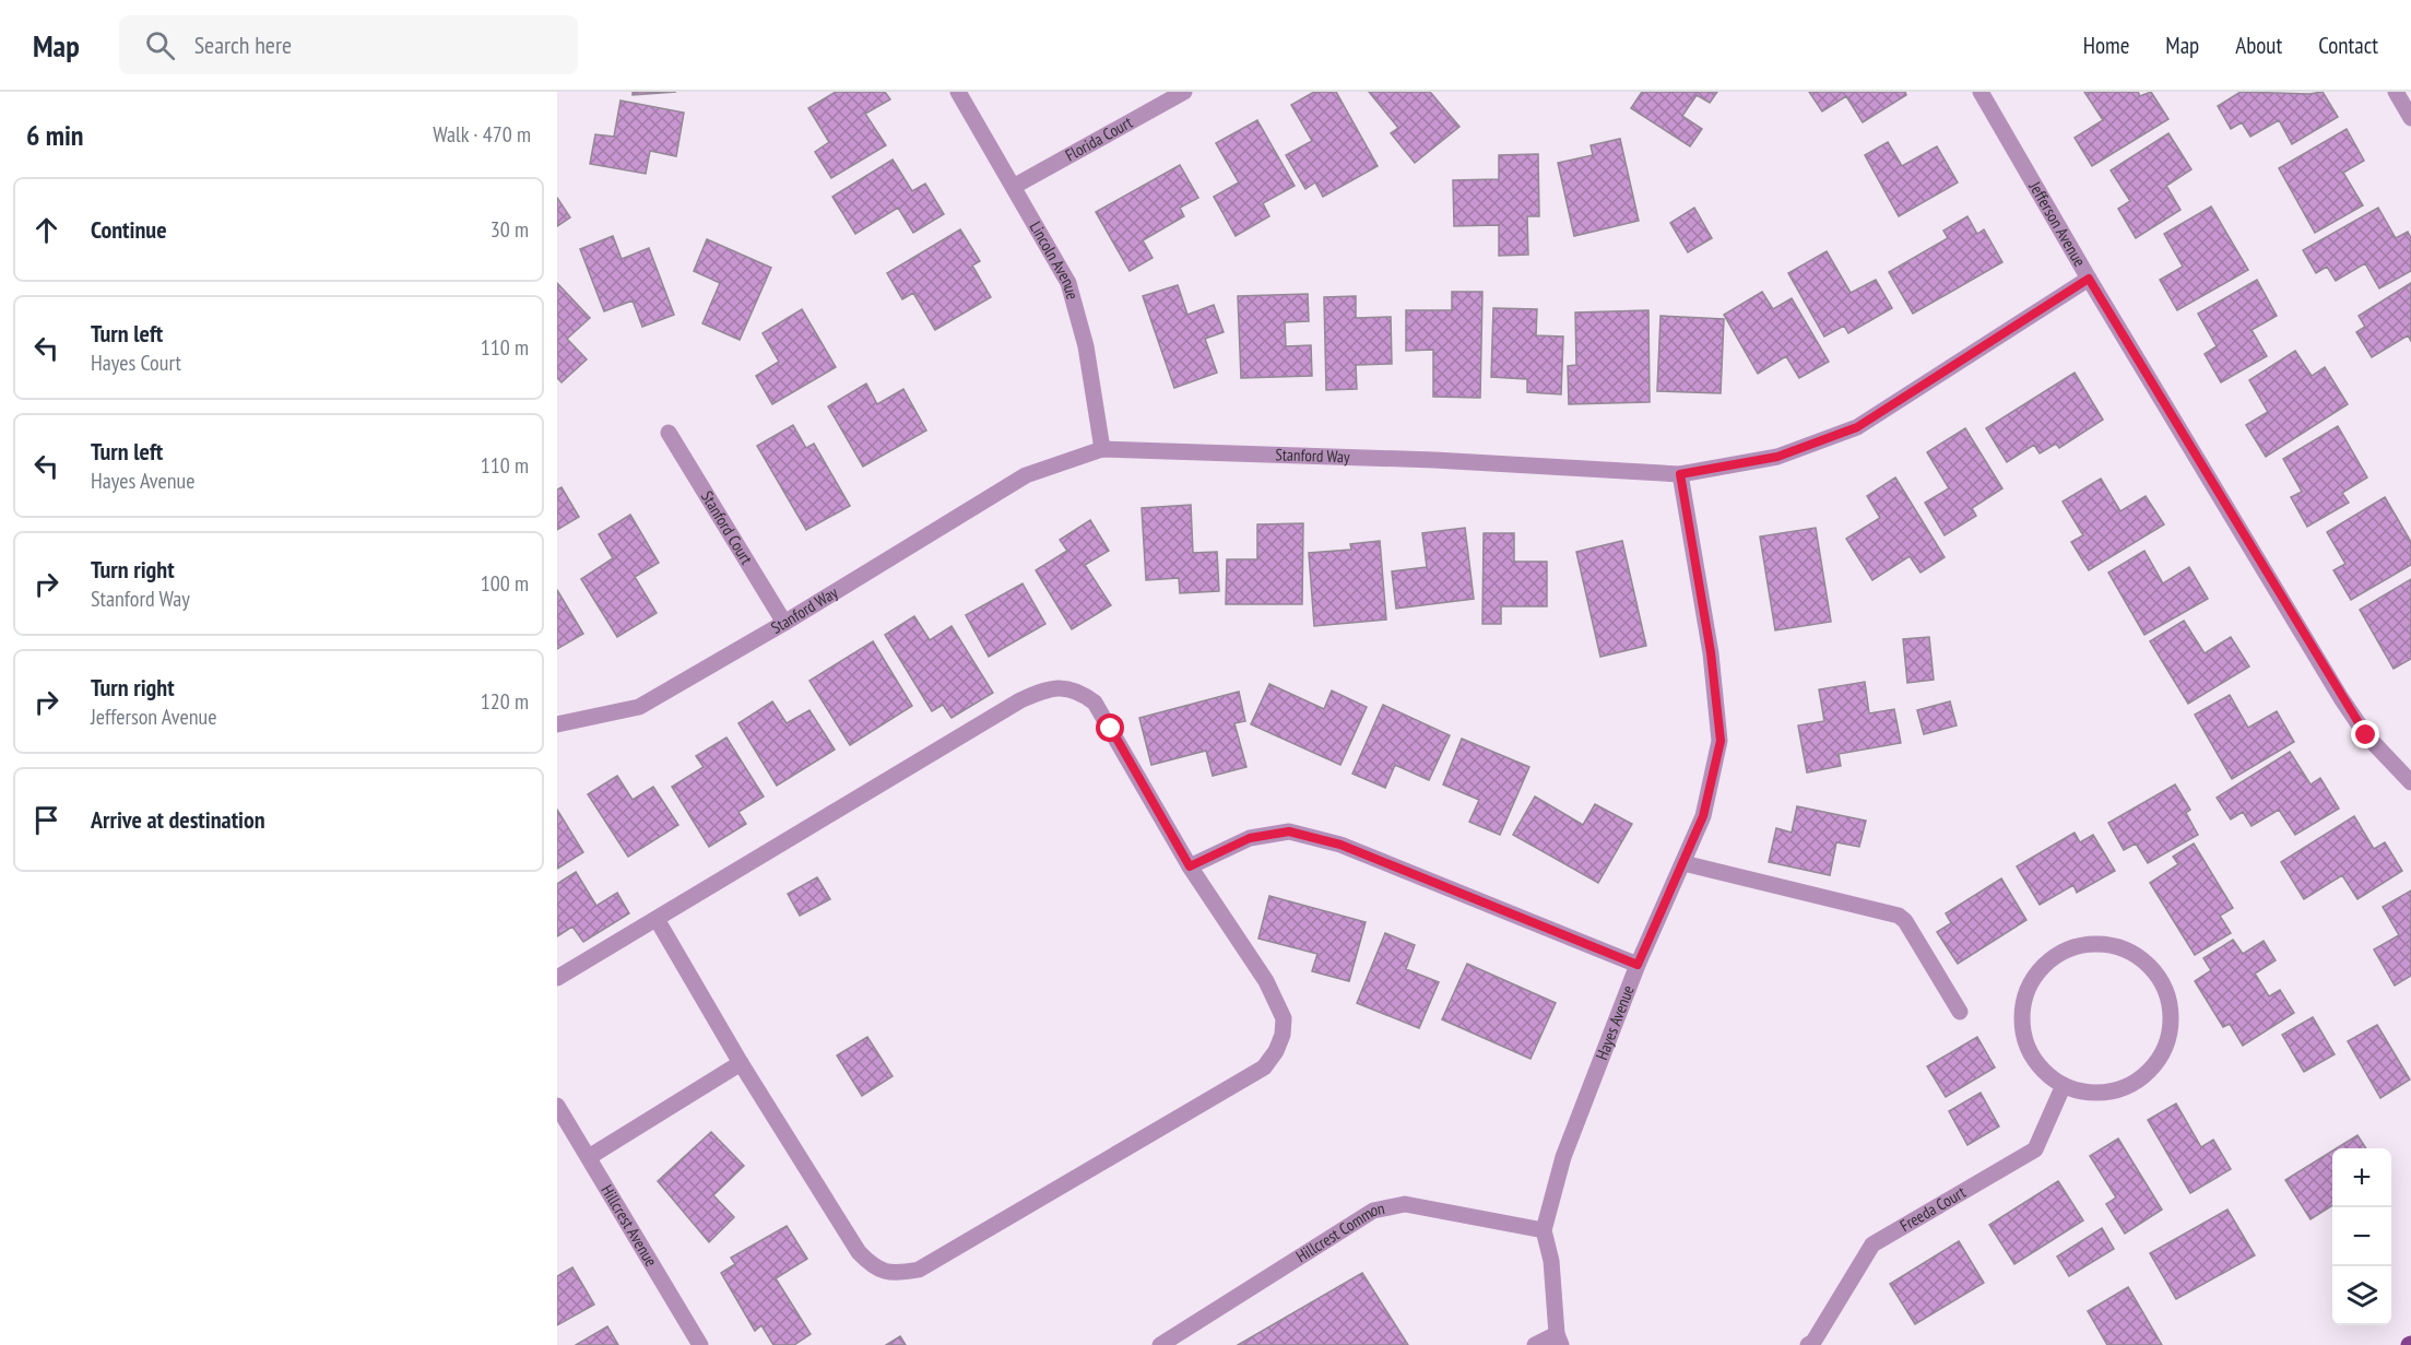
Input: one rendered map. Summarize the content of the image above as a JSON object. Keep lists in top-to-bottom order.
{
  "streets": {
    "street": [
      "Florida Court",
      "Jefferson Avenue",
      "Lincoln Avenue",
      "Stanford Way",
      "Stanford Court",
      "Hayes Avenue",
      "Freeda Court",
      "Hillcrest Avenue",
      "Hillcrest Common"
    ]
  },
  "crossings": [
    ["Florida Court", "Lincoln Avenue"],
    ["Jefferson Avenue", "Stanford Way"],
    ["Lincoln Avenue", "Stanford Way"],
    ["Stanford Way", "Stanford Court"],
    ["Stanford Way", "Hayes Avenue"],
    ["Hayes Avenue", "Hillcrest Common"]
  ],
  "page": {
    "header": "Map",
    "search": "Search here",
    "nav": [
      "Home",
      "Map",
      "About",
      "Contact"
    ],
    "heading": ["6 min", "Walk · 470 m"],
    "list": [
      ["Continue", "30 m"],
      ["Turn left", "Hayes Court", "110 m"],
      ["Turn left", "Hayes Avenue", "110 m"],
      ["Turn right", "Stanford Way", "100 m"],
      ["Turn right", "Jefferson Avenue", "120 m"],
      "Arrive at destination"
    ],
    "map_buttons": ["+", "−"]
  }
}
